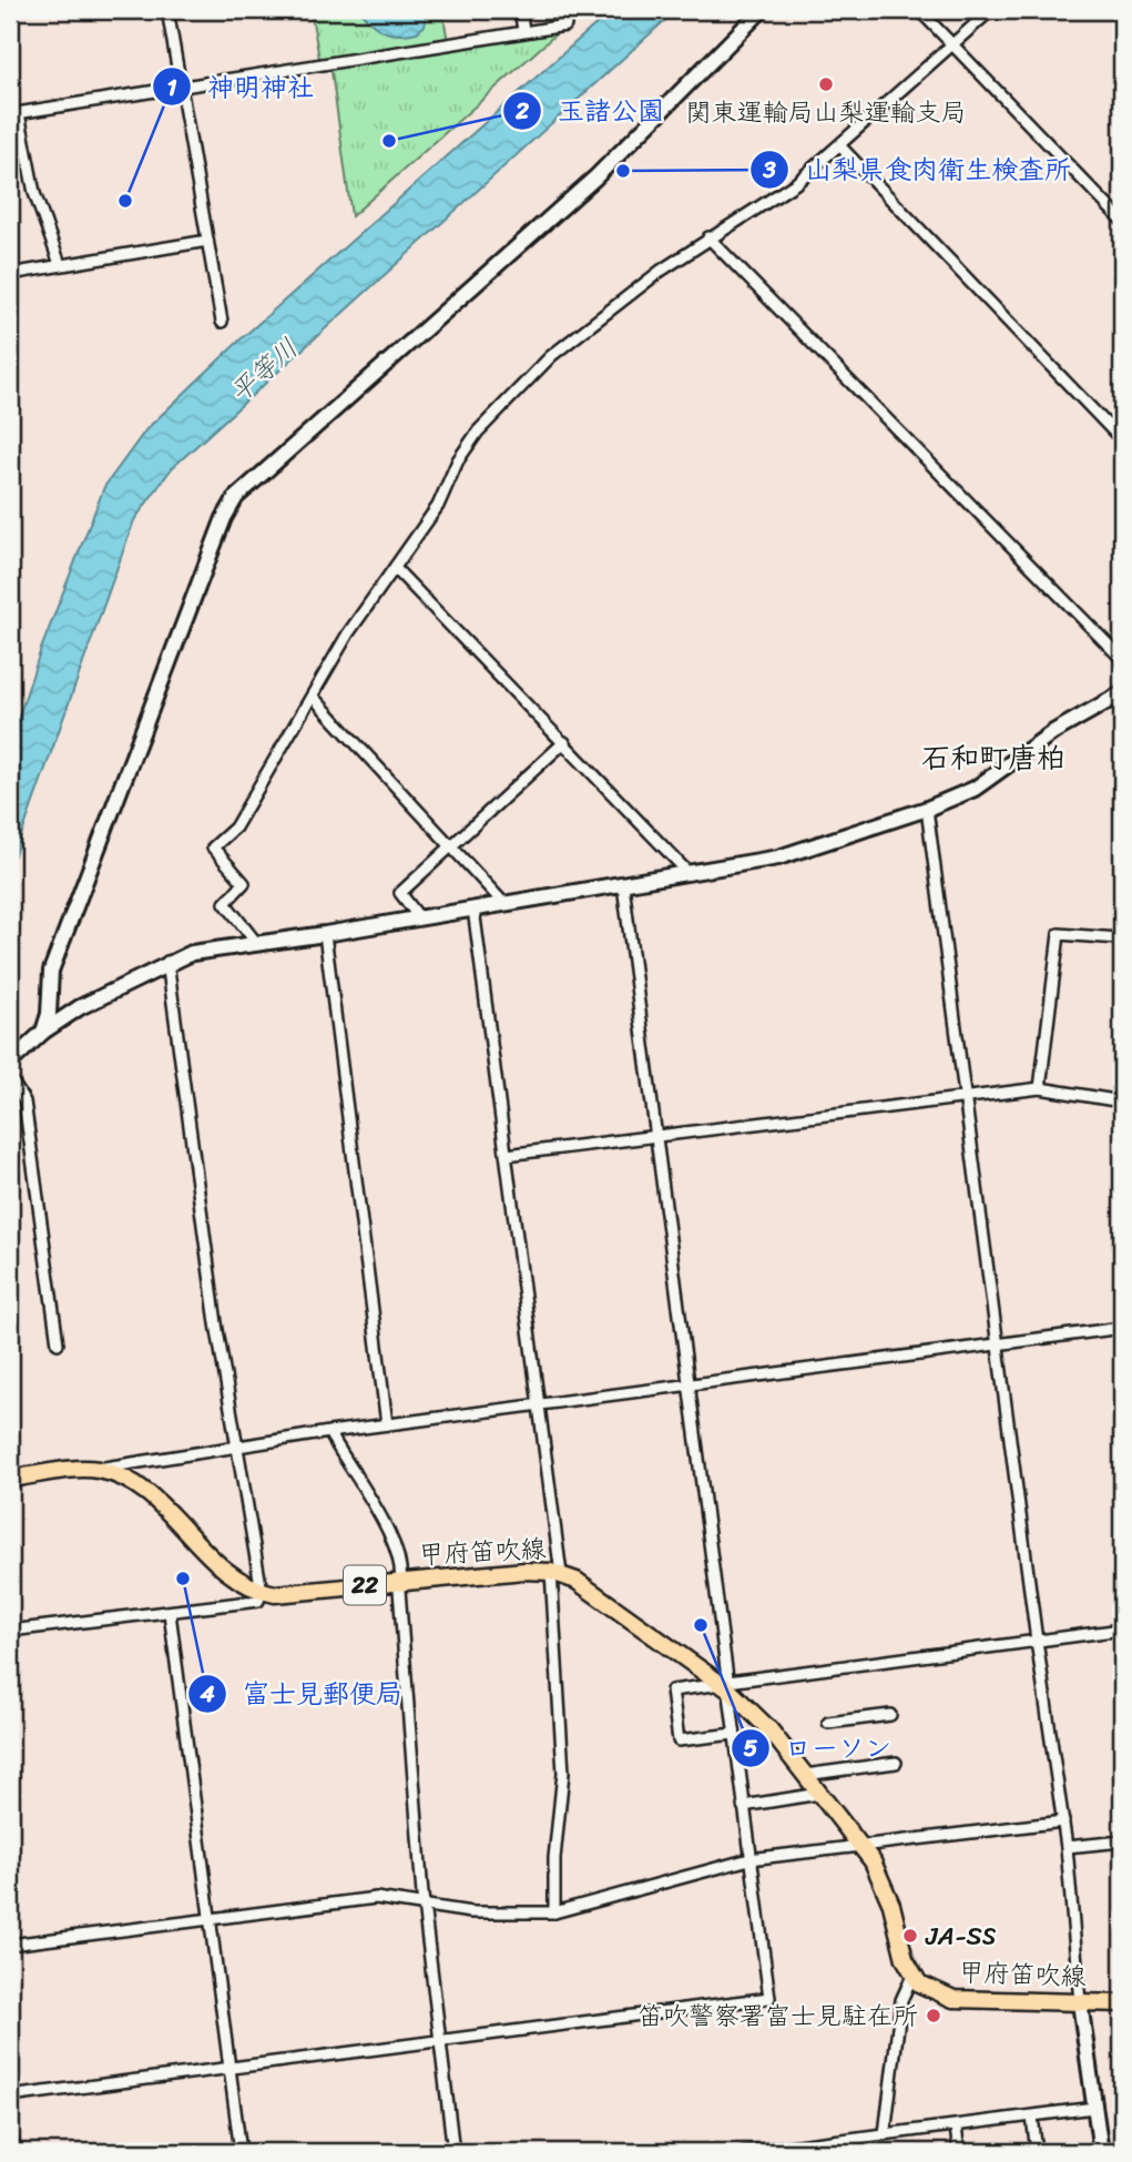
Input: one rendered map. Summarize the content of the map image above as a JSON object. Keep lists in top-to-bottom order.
{
  "streets": {
    "main road": ["甲府笛吹線", "22"]
  },
  "districts": ["石和町唐柏"],
  "water": ["平等川"],
  "places": [
    "関東運輸局山梨運輸支局",
    "玉諸公園",
    "山梨県食肉衛生検査所",
    "神明神社",
    "富士見郵便局",
    "ローソン",
    "JA-SS",
    "笛吹警察署富士見駐在所"
  ]
}
